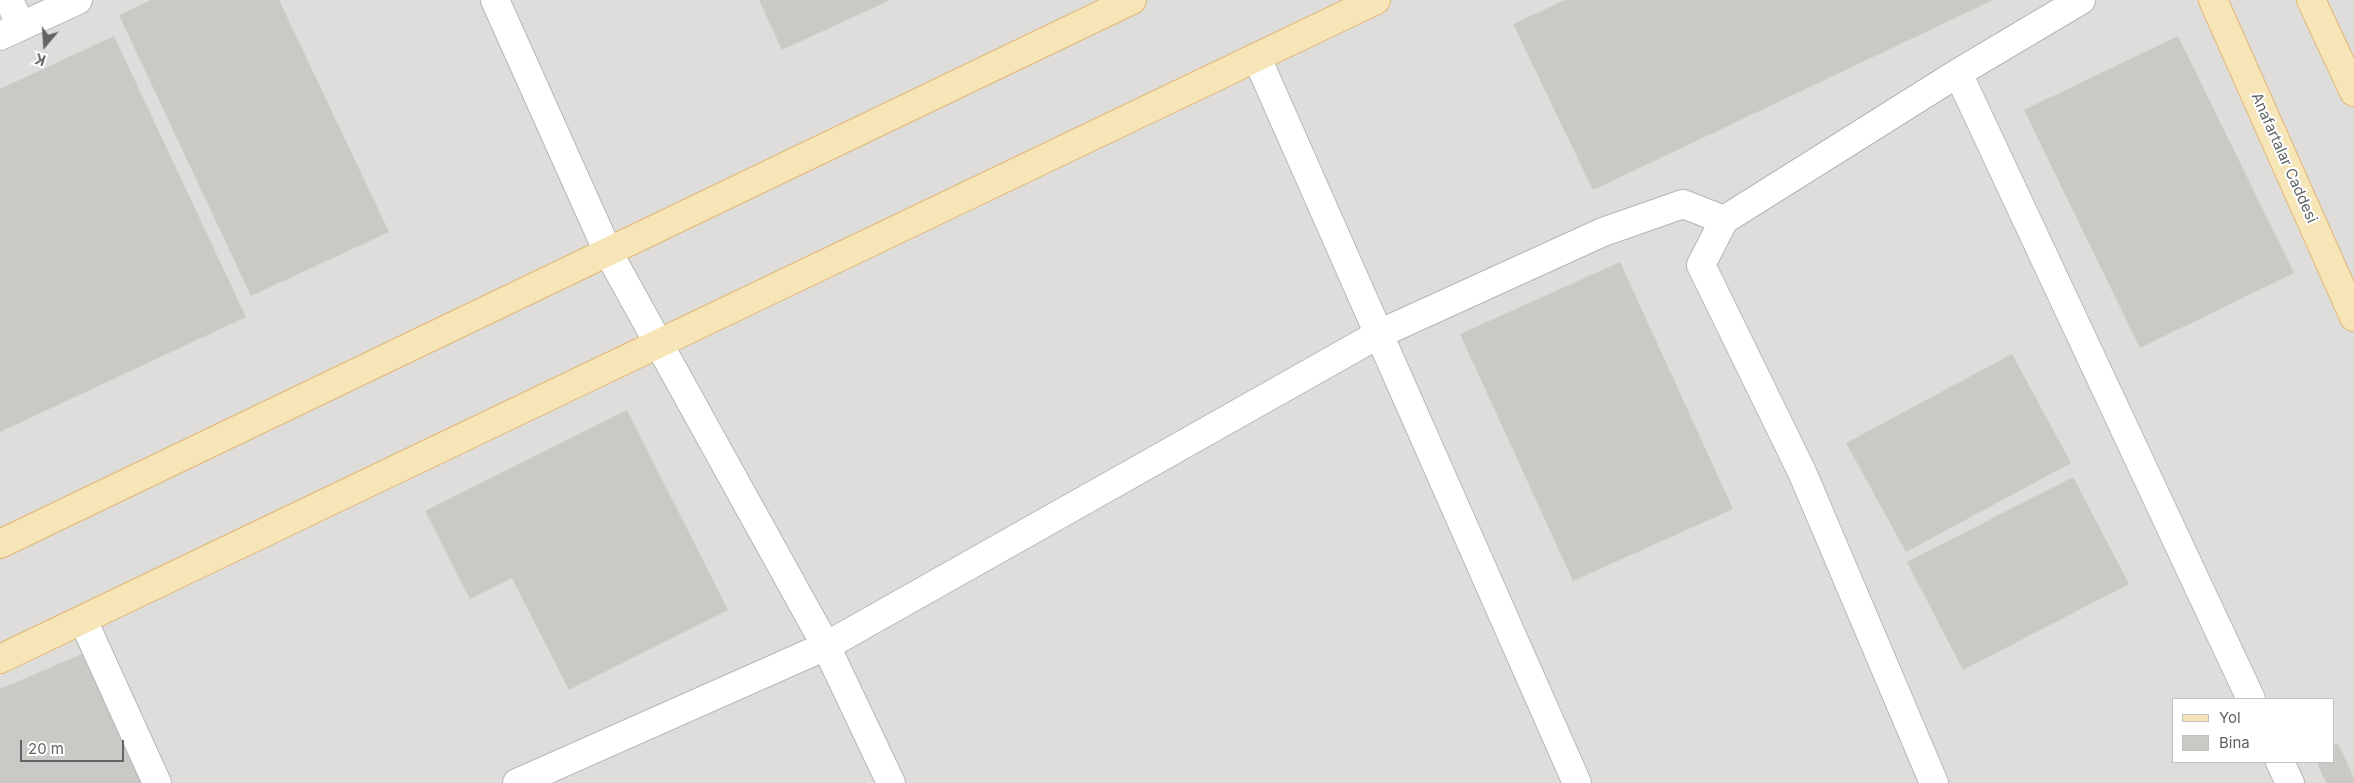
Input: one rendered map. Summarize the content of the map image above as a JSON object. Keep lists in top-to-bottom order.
{
  "streets": {
    "main road": ["Anafartalar Caddesi"]
  },
  "legend": ["Yol", "Bina"],
  "scale_bar": "20 m",
  "north": "bottom"
}
